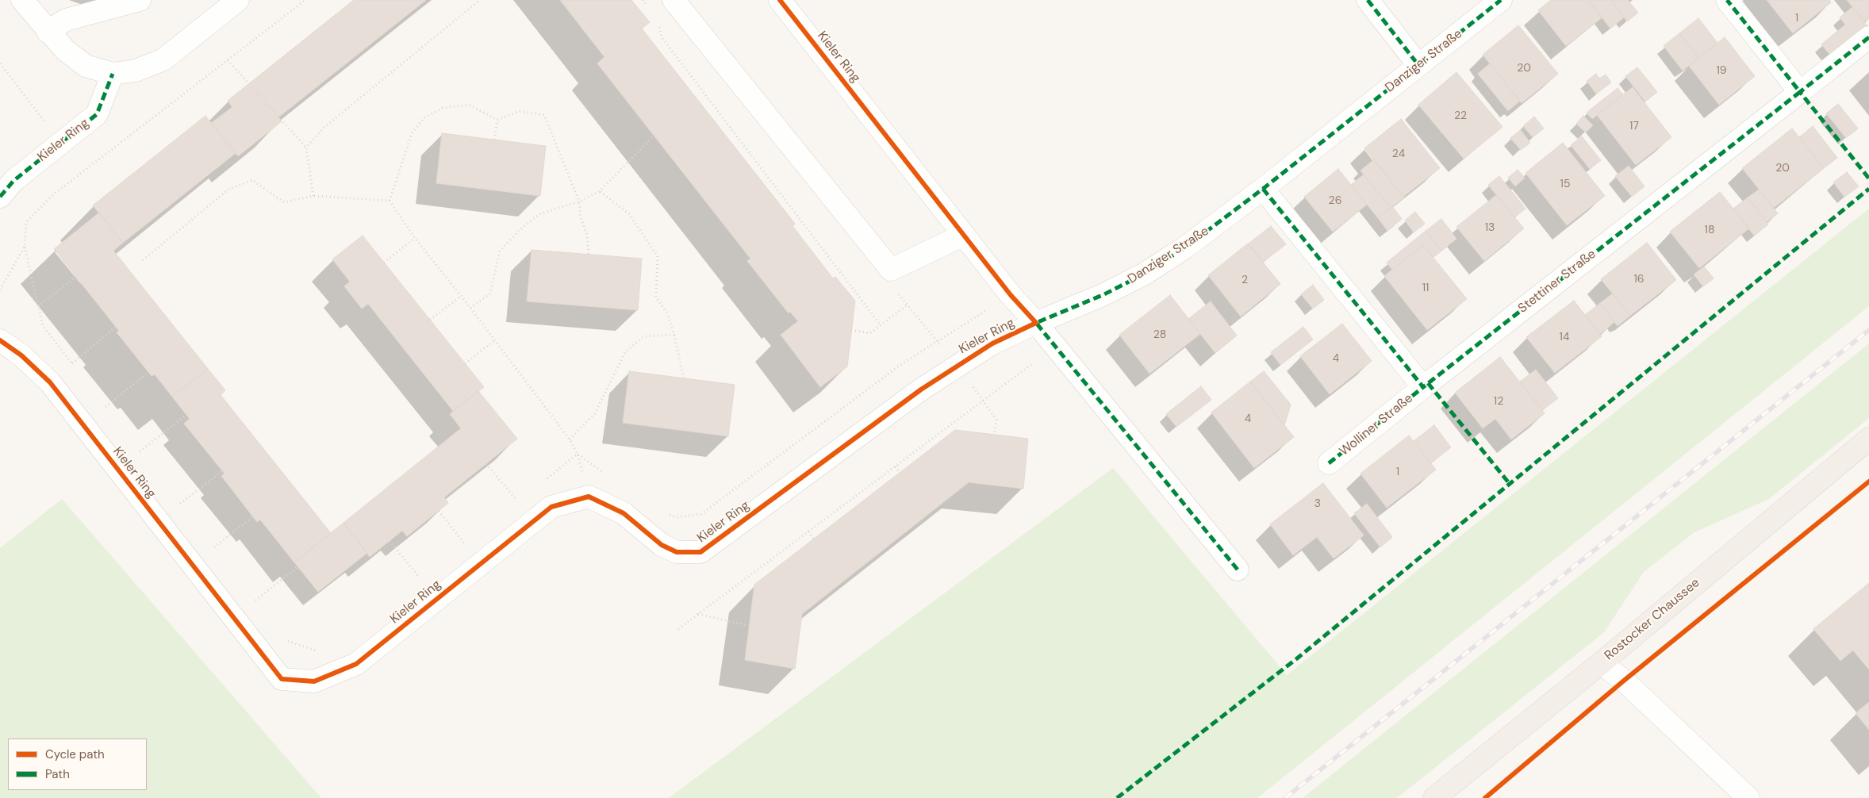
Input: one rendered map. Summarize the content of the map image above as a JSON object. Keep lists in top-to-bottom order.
{
  "streets": {
    "main road": ["Rostocker Chaussee"],
    "street": [
      "Kieler Ring",
      "Danziger Straße",
      "Stettiner Straße",
      "Wolliner Straße"
    ]
  },
  "crossings": [
    ["Kieler Ring", "Danziger Straße"],
    ["Stettiner Straße", "Wolliner Straße"]
  ],
  "house_numbers": [
    "1",
    "20",
    "19",
    "22",
    "17",
    "24",
    "20",
    "15",
    "26",
    "13",
    "18",
    "16",
    "2",
    "11",
    "28",
    "14",
    "4",
    "12",
    "4",
    "1",
    "3"
  ],
  "legend": ["Cycle path", "Path"]
}
